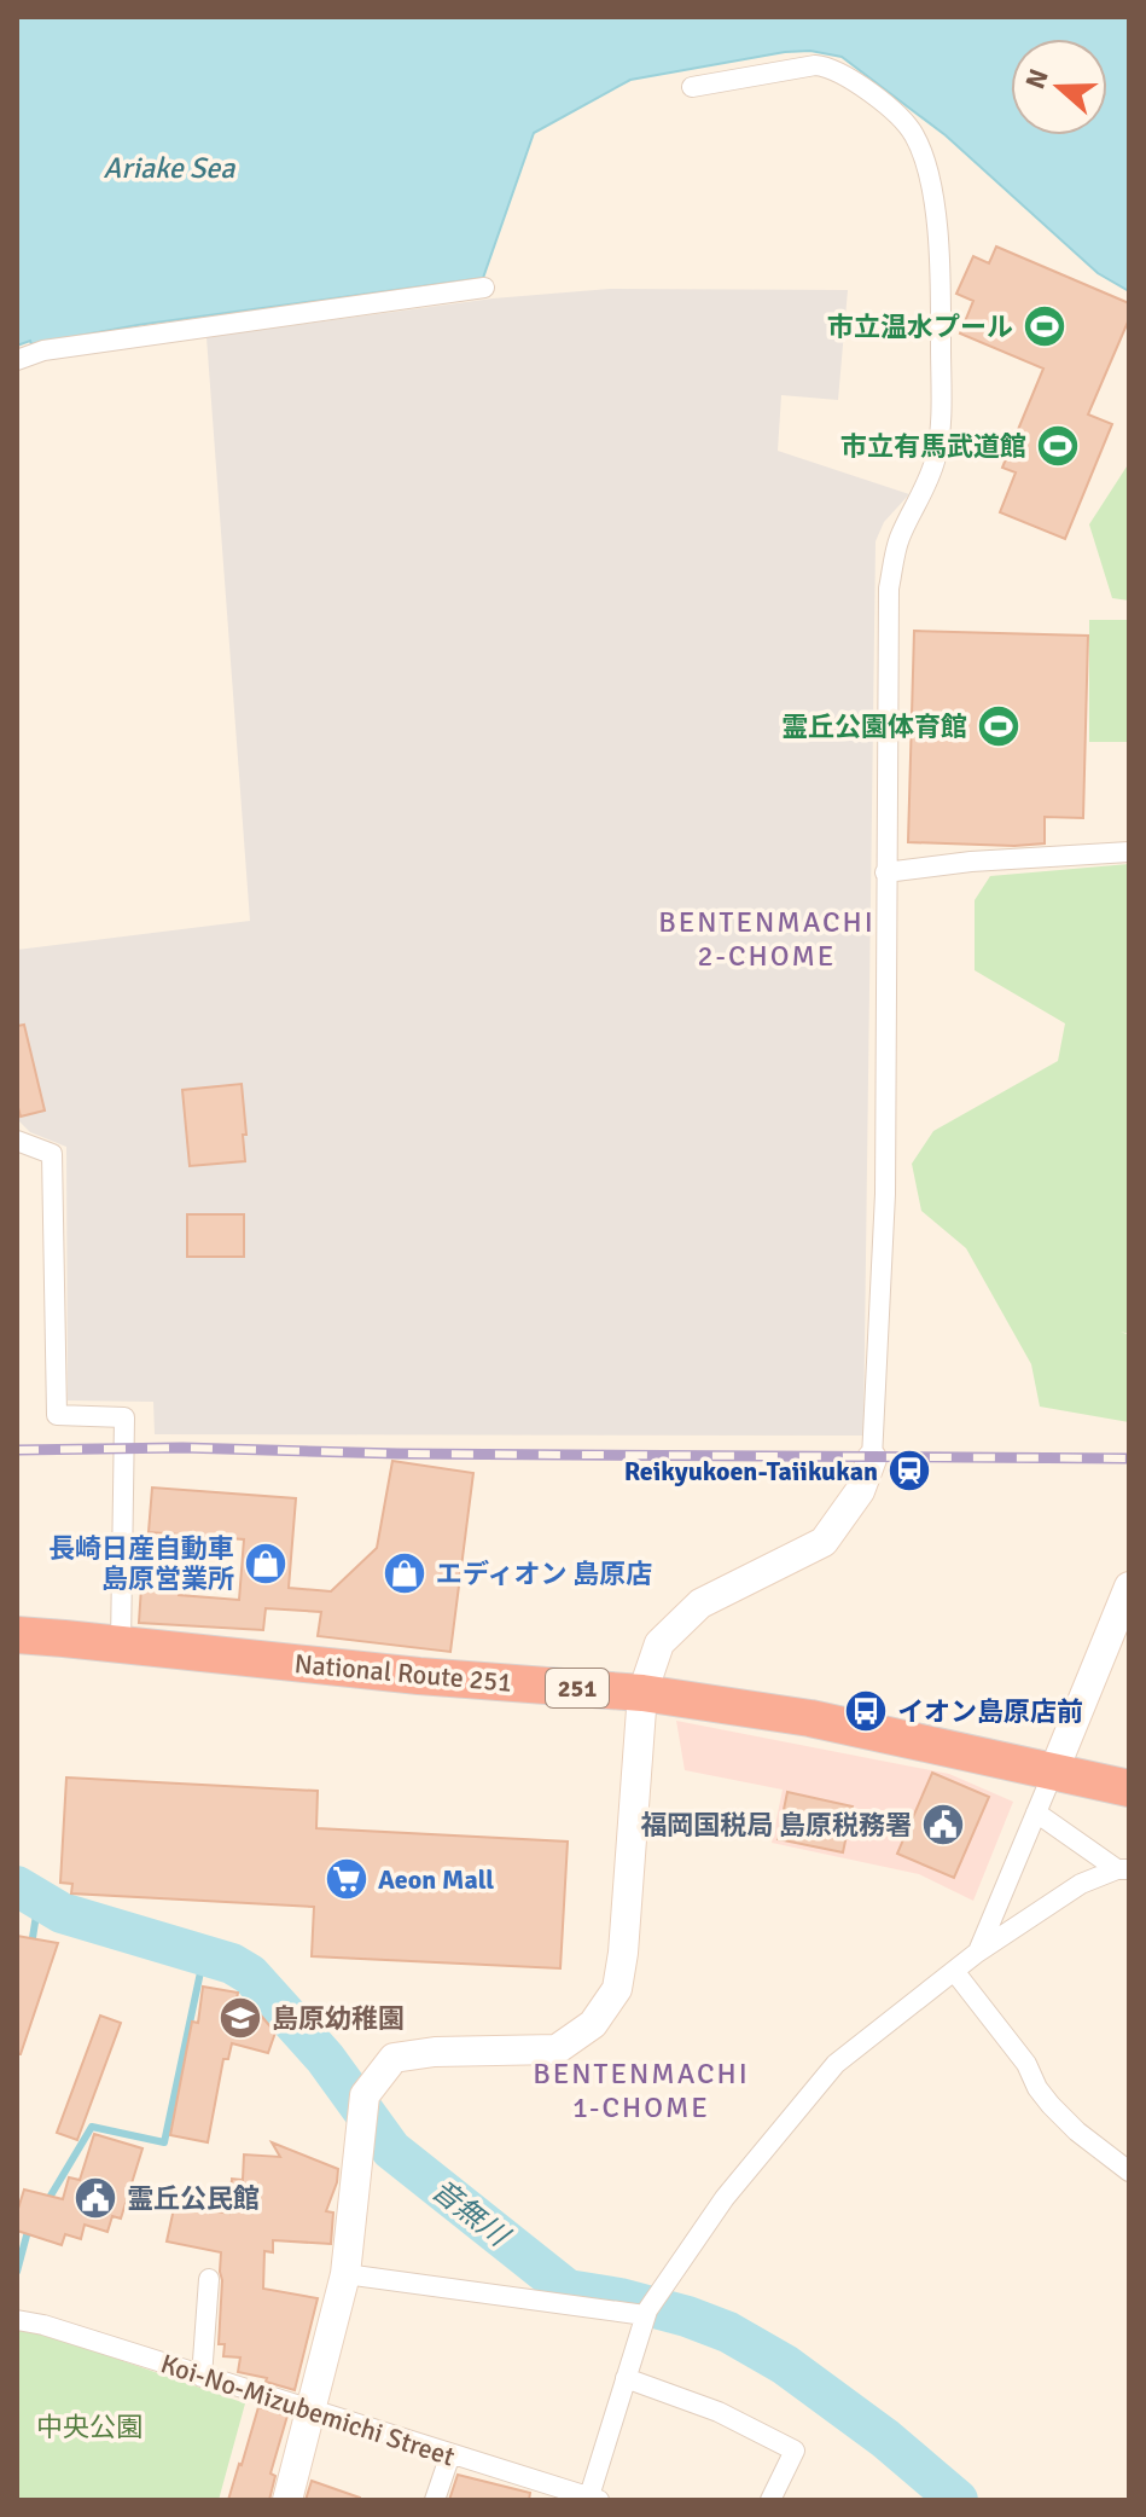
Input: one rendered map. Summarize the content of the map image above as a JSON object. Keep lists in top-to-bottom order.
{
  "streets": {
    "highway": ["National Route 251", "251"],
    "street": ["Koi-No-Mizubemichi Street"]
  },
  "districts": ["BENTENMACHI 2-CHOME", "BENTENMACHI 1-CHOME"],
  "water": ["Ariake Sea", "音無川"],
  "parks": ["中央公園"],
  "places": {
    "sports": ["市立温水プール", "市立有馬武道館", "霊丘公園体育館"],
    "station": ["Reikyukoen-Taiikukan"],
    "shop": ["長崎日産自動車 島原営業所", "エディオン 島原店"],
    "bus stop": ["イオン島原店前"],
    "public building": ["福岡国税局 島原税務署", "霊丘公民館"],
    "supermarket": ["Aeon Mall"],
    "school or university": ["島原幼稚園"]
  },
  "north": "left"
}
